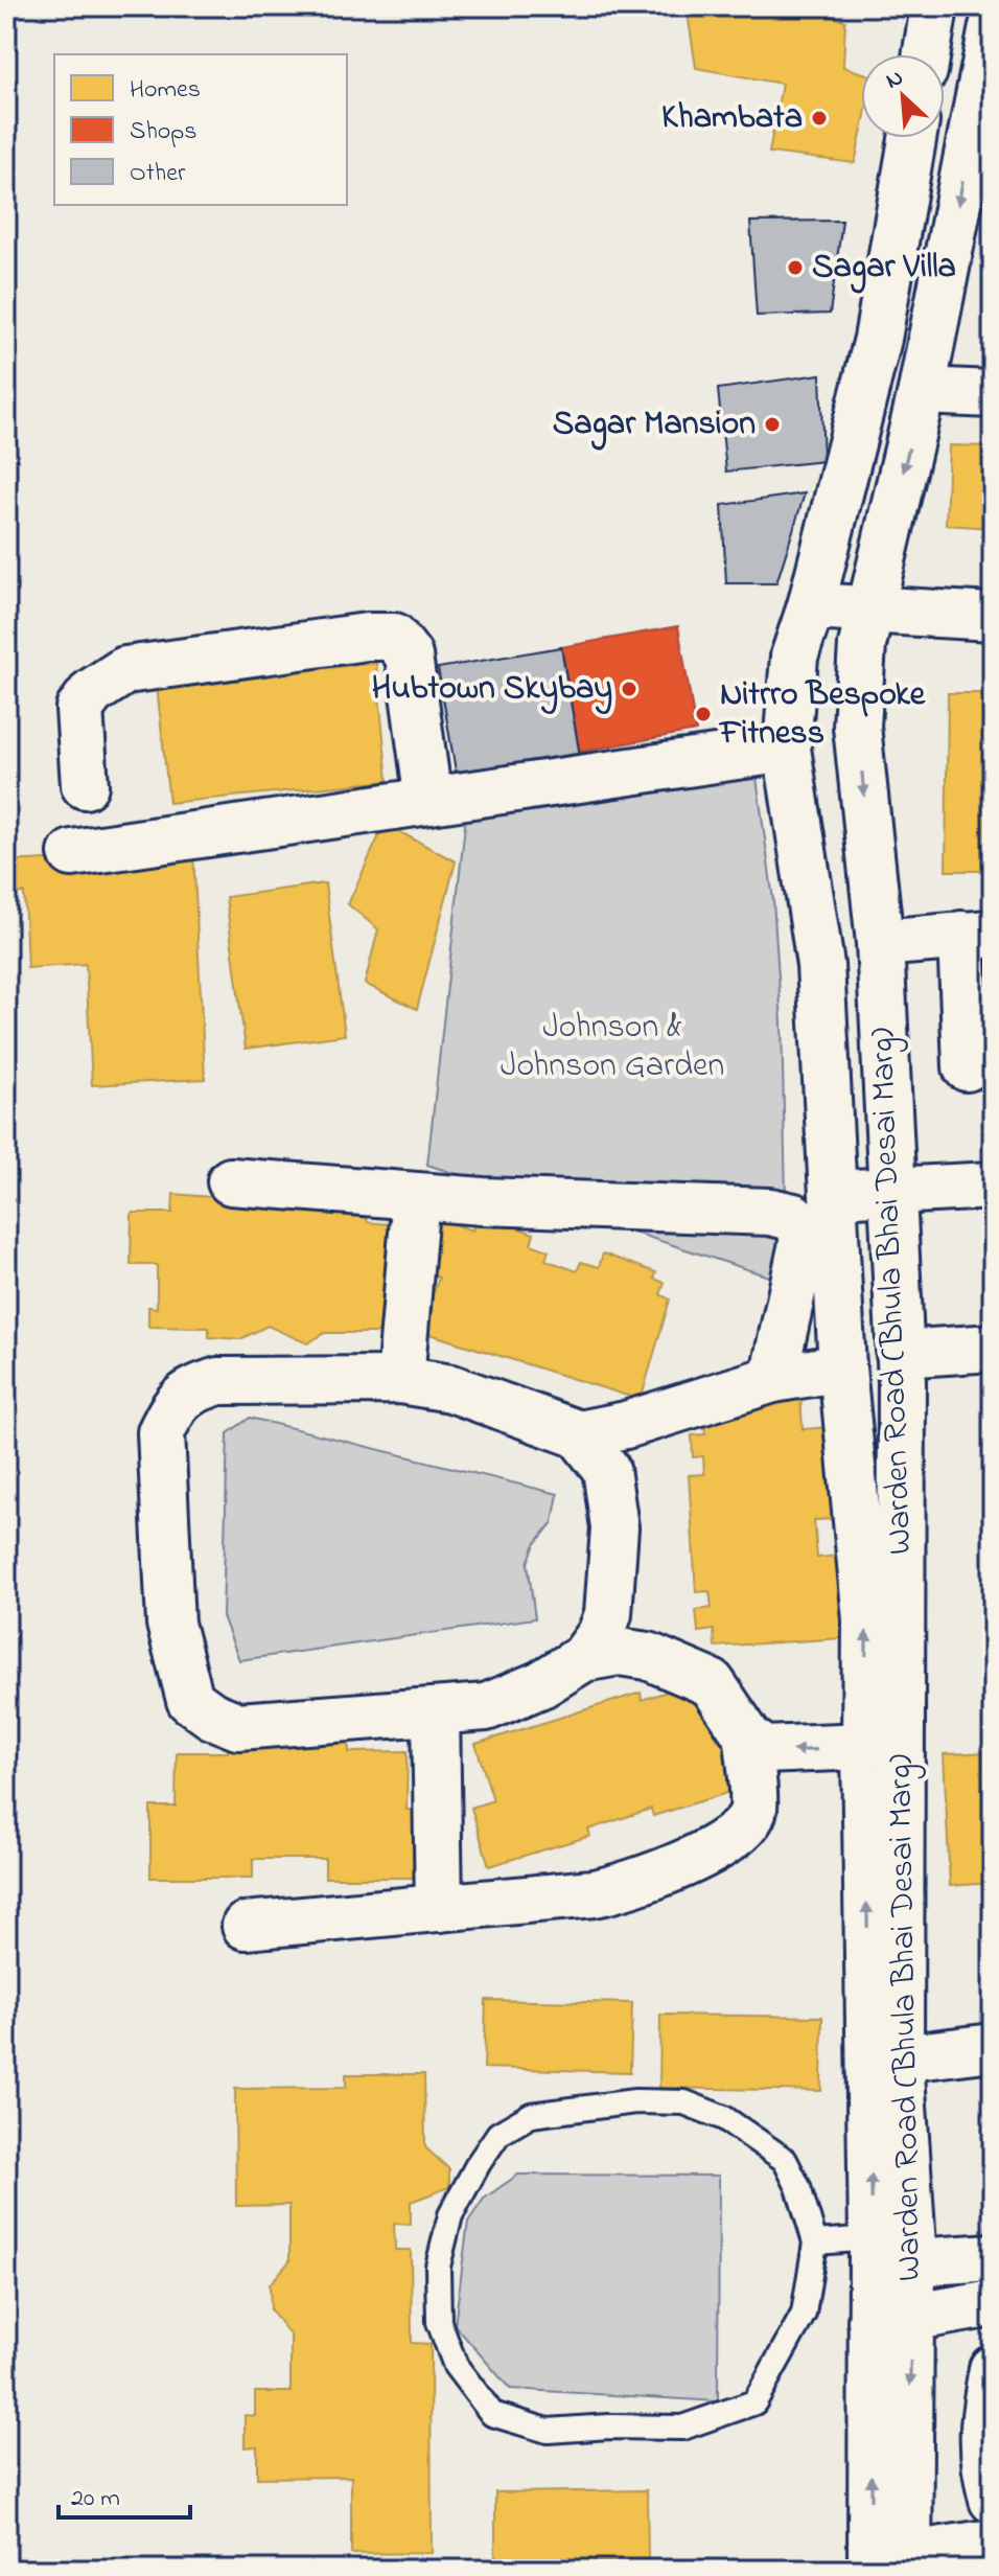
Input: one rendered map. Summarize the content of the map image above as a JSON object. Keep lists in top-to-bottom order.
{
  "streets": {
    "street": ["Warden Road (Bhula Bhai Desai Marg)"]
  },
  "parks": ["Johnson & Johnson Garden"],
  "places": [
    "Khambata",
    "Sagar Villa",
    "Sagar Mansion",
    "Hubtown Skybay",
    "Nitrro Bespoke Fitness"
  ],
  "legend": ["Homes", "Shops", "Other"],
  "scale_bar": "20 m",
  "north": "top left"
}
